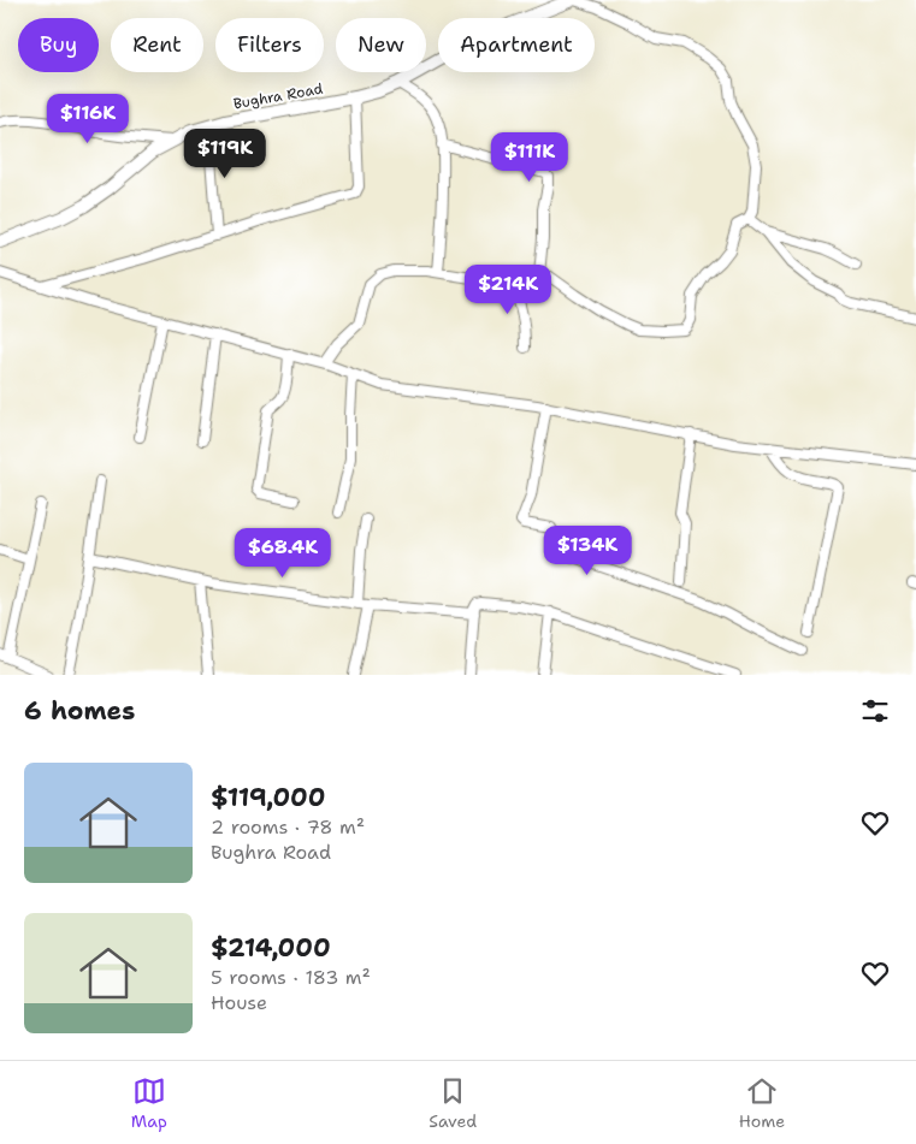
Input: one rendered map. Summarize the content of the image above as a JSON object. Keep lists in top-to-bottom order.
{
  "streets": {
    "street": ["Bughra Road"]
  },
  "page": {
    "chip": [
      "Buy",
      "Rent",
      "Filters",
      "New",
      "Apartment"
    ],
    "price": [
      "$116K",
      "$119K",
      "$111K",
      "$214K",
      "$134K",
      "$68.4K"
    ],
    "heading": "6 homes",
    "list": [
      {
        "name": "$119,000",
        "note": "2 rooms · 78 m² · Bughra Road"
      },
      {
        "name": "$214,000",
        "note": "5 rooms · 183 m² · House"
      }
    ],
    "tabs": ["Map", "Saved", "Home"]
  }
}
